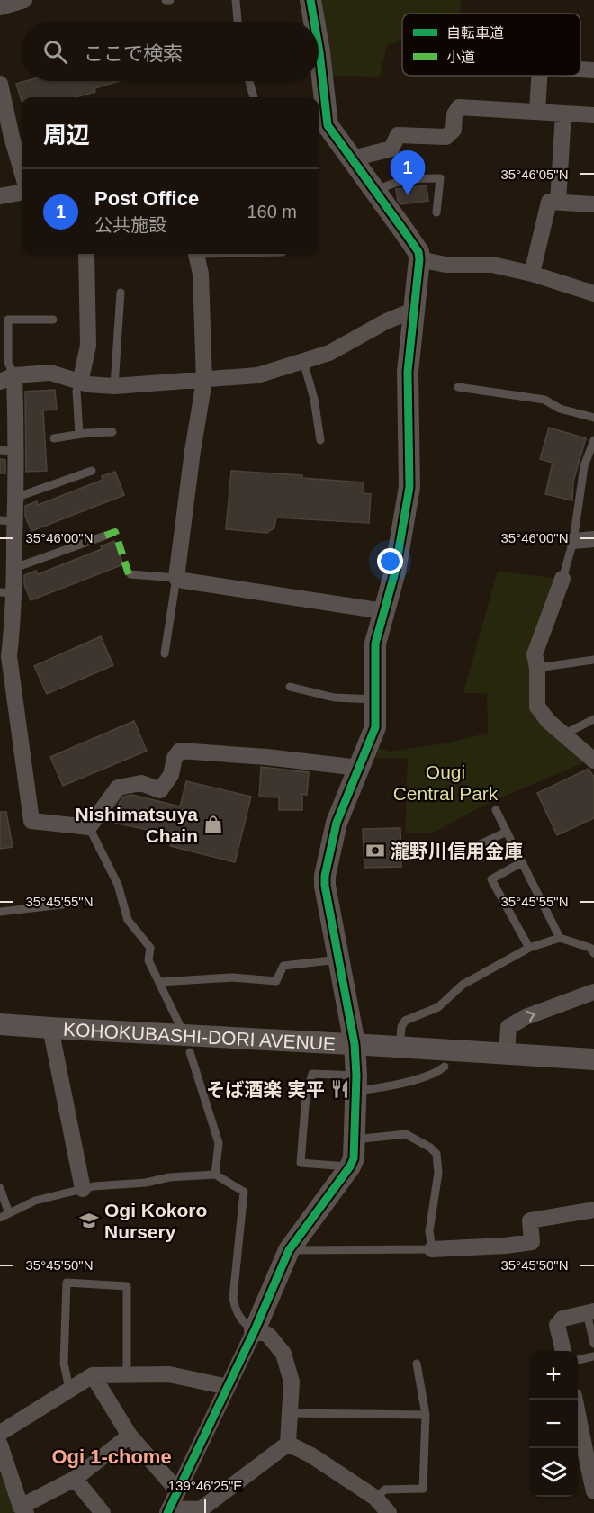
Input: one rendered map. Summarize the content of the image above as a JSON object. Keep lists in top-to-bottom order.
{
  "streets": {
    "street": ["KOHOKUBASHI-DORI AVENUE"]
  },
  "districts": ["Ogi 1-chome"],
  "parks": ["Ougi Central Park"],
  "places": {
    "shop": ["Nishimatsuya Chain"],
    "bank": ["瀧野川信用金庫"],
    "restaurant": ["そば酒楽 実平"],
    "school or university": ["Ogi Kokoro Nursery"]
  },
  "legend": ["自転車道", "小道"],
  "page": {
    "search": "ここで検索",
    "heading": "周辺",
    "pins": "1",
    "list": [
      {
        "mark": "1",
        "name": "Post Office",
        "note": "公共施設",
        "value": "160 m"
      }
    ],
    "map_buttons": ["+", "−"]
  },
  "coordinates": [
    "35°46'05\"N",
    "35°46'00\"N",
    "35°45'55\"N",
    "35°45'50\"N",
    "139°46'25\"E"
  ]
}
